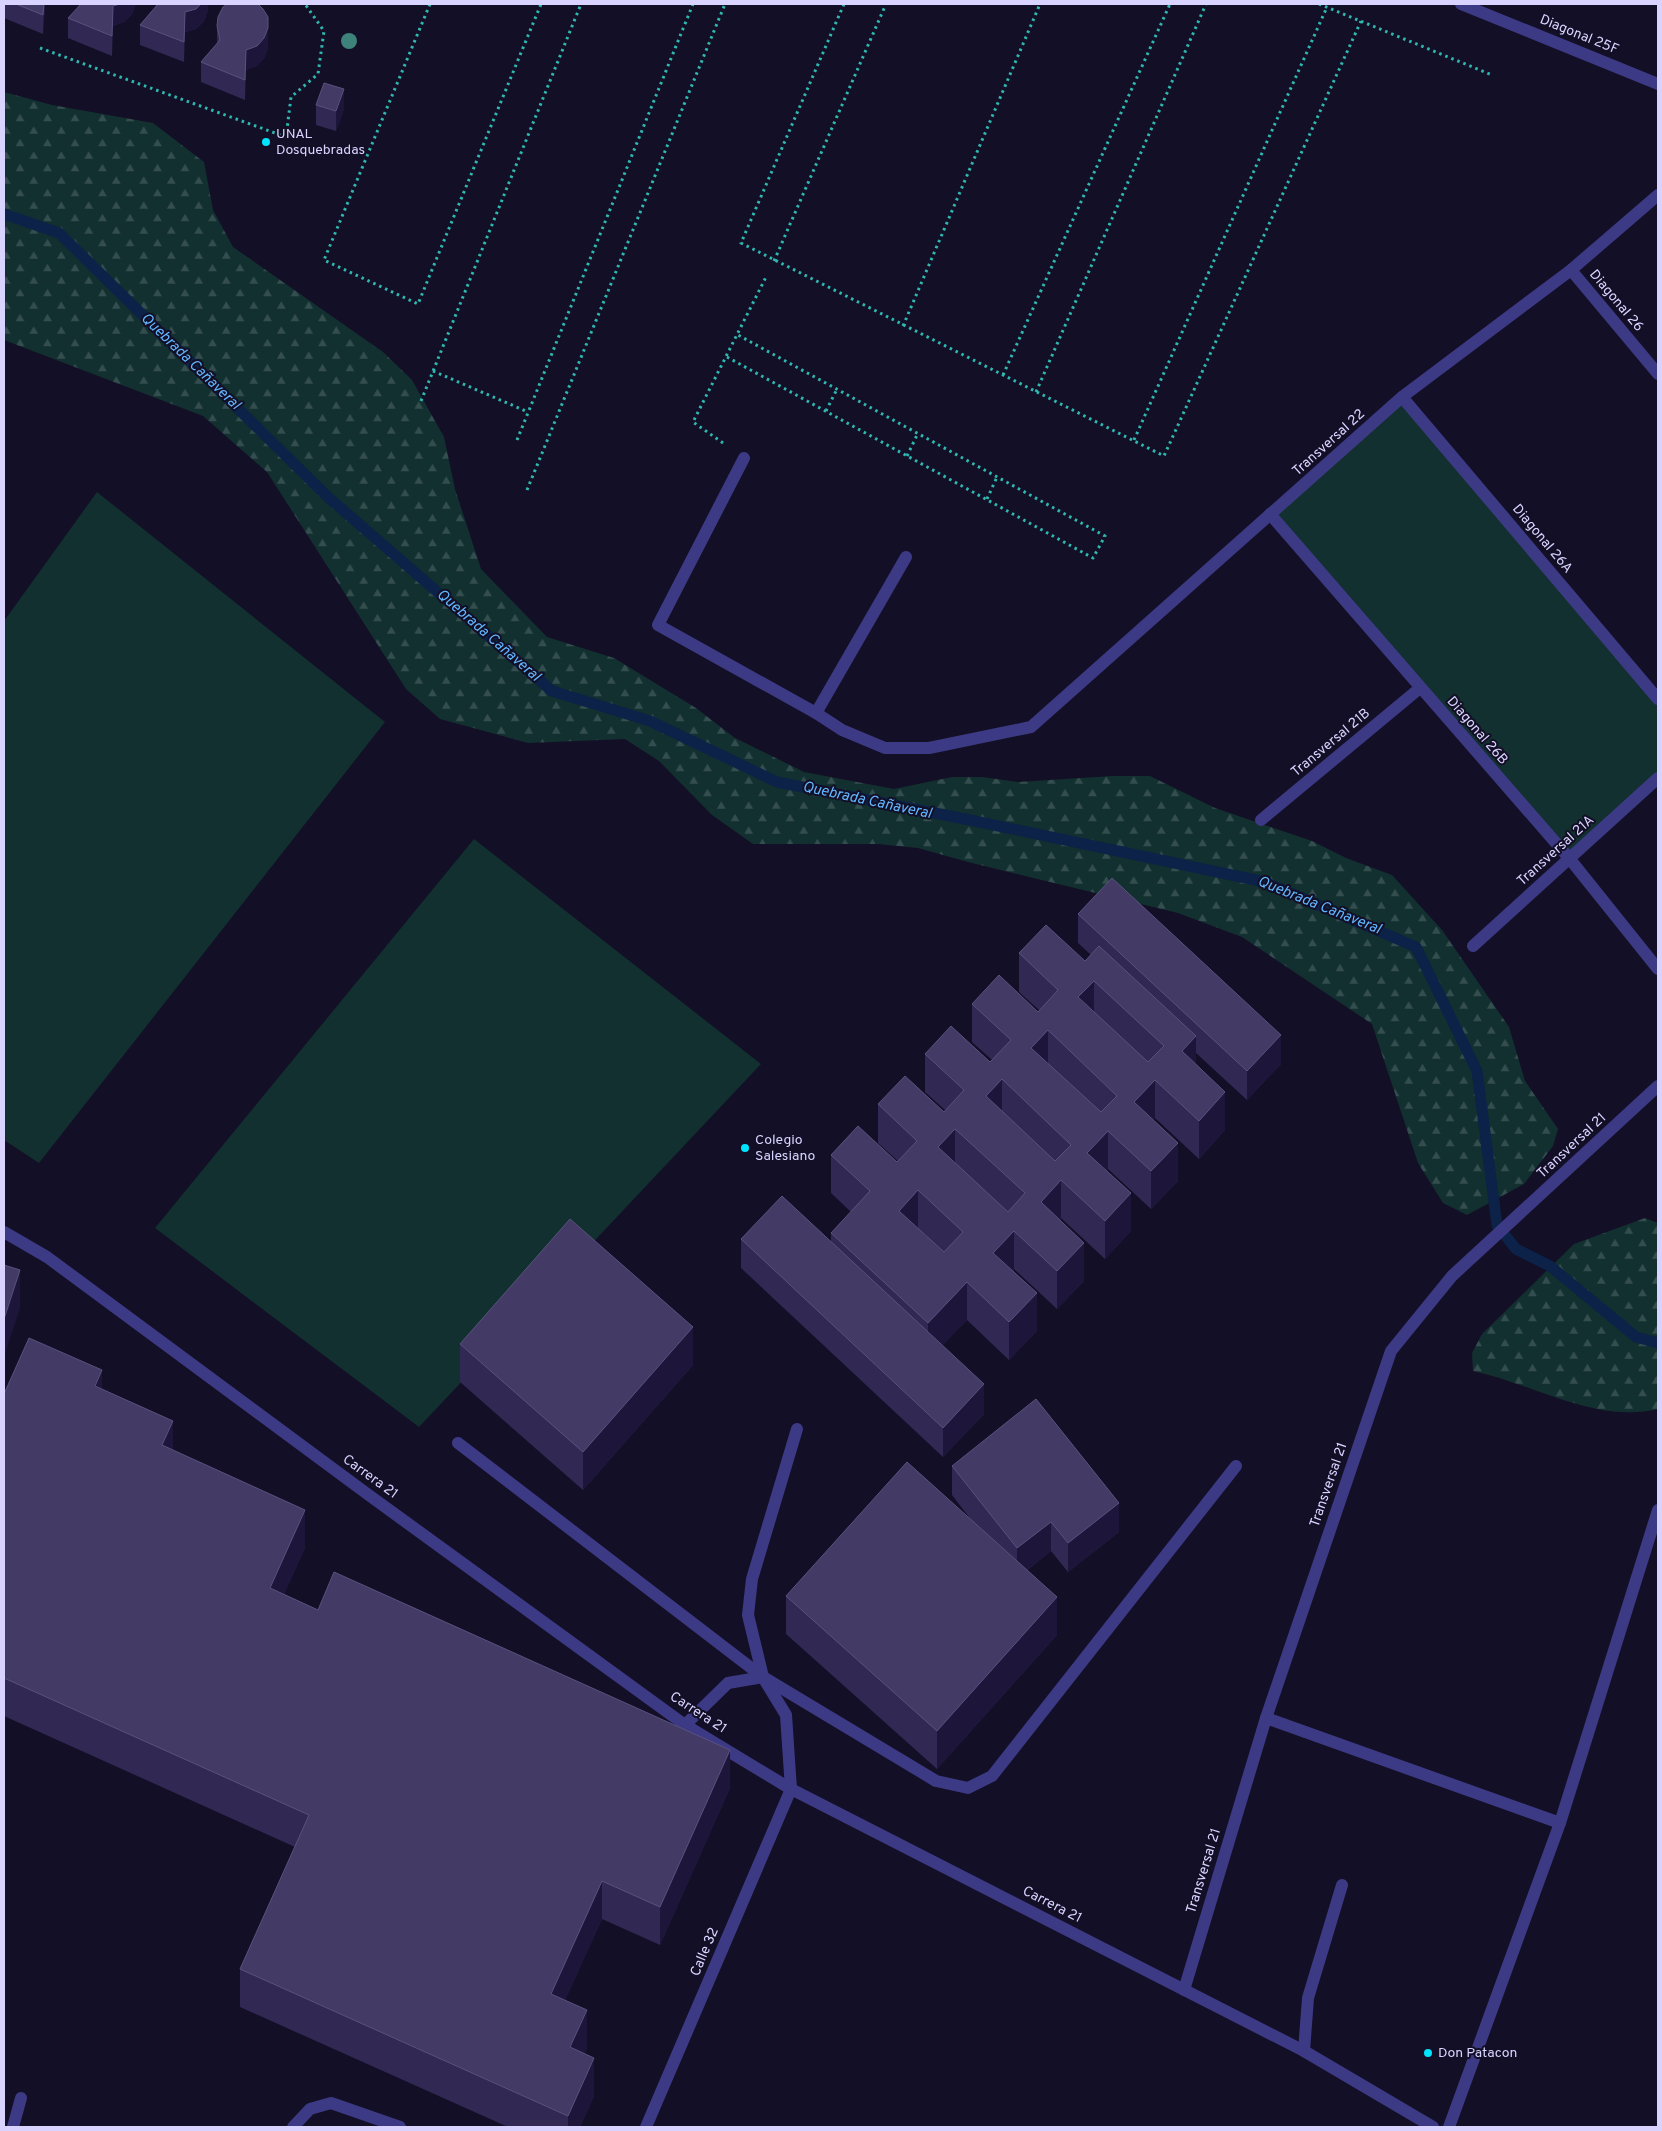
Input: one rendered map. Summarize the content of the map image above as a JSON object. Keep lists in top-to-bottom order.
{
  "streets": {
    "street": [
      "Diagonal 25F",
      "Diagonal 26",
      "Transversal 22",
      "Diagonal 26A",
      "Diagonal 26B",
      "Transversal 21B",
      "Transversal 21A",
      "Transversal 21",
      "Carrera 21",
      "Calle 32"
    ]
  },
  "crossings": [
    ["Diagonal 26", "Transversal 22"],
    ["Transversal 22", "Diagonal 26A"],
    ["Transversal 22", "Diagonal 26B"],
    ["Diagonal 26B", "Transversal 21B"],
    ["Diagonal 26B", "Transversal 21A"],
    ["Transversal 21", "Carrera 21"],
    ["Carrera 21", "Calle 32"]
  ],
  "water": ["Quebrada Cañaveral"],
  "places": ["UNAL Dosquebradas", "Colegio Salesiano", "Don Patacon"]
}
